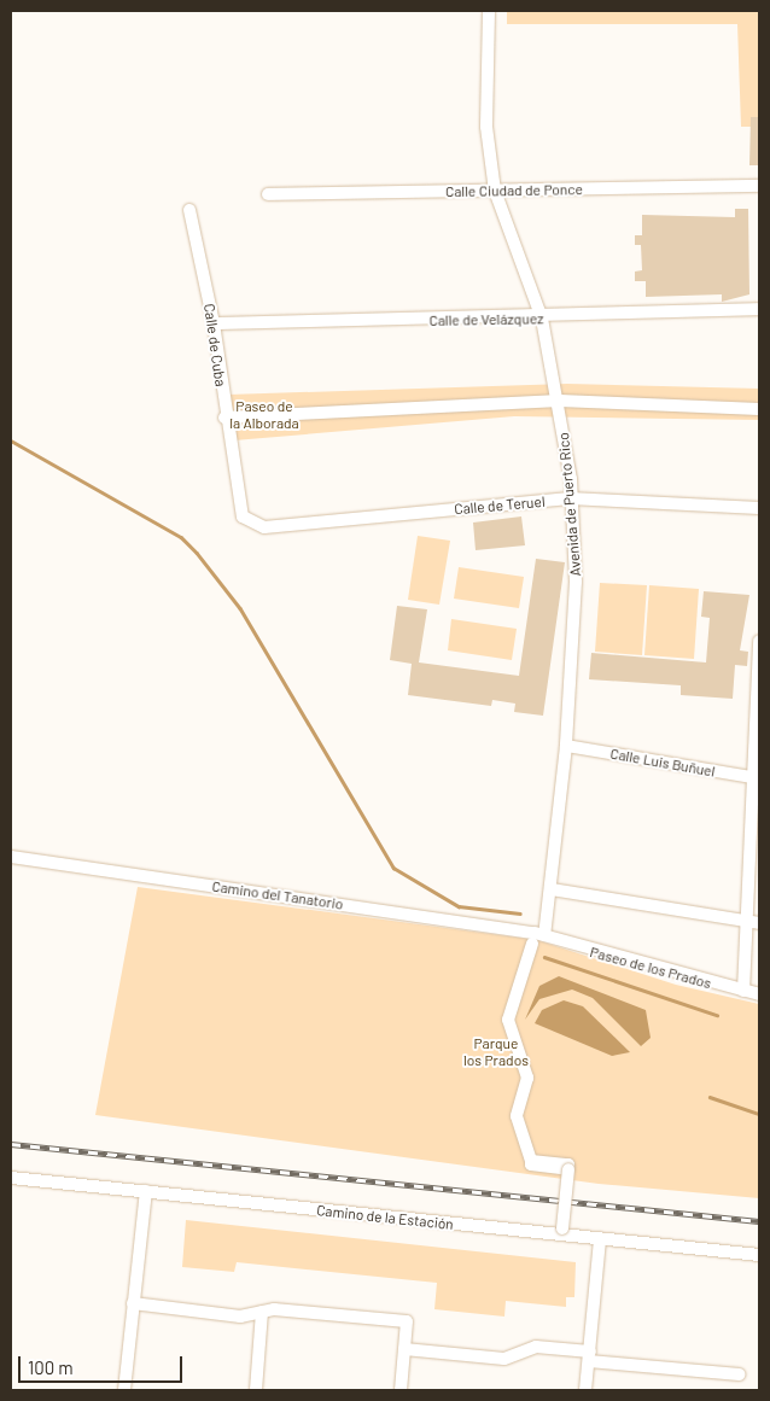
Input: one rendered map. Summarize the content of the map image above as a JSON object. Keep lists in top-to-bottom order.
{
  "streets": {
    "street": [
      "Calle Ciudad de Ponce",
      "Calle de Velázquez",
      "Calle de Cuba",
      "Avenida de Puerto Rico",
      "Calle de Teruel",
      "Calle Luis Buñuel",
      "Camino del Tanatorio",
      "Paseo de los Prados",
      "Camino de la Estación"
    ]
  },
  "crossings": [
    ["Calle Ciudad de Ponce", "Avenida de Puerto Rico"],
    ["Calle de Velázquez", "Calle de Cuba"],
    ["Calle de Velázquez", "Avenida de Puerto Rico"],
    ["Calle de Cuba", "Calle de Teruel"],
    ["Avenida de Puerto Rico", "Calle de Teruel"],
    ["Avenida de Puerto Rico", "Calle Luis Buñuel"],
    ["Avenida de Puerto Rico", "Camino del Tanatorio"],
    ["Avenida de Puerto Rico", "Paseo de los Prados"],
    ["Camino del Tanatorio", "Paseo de los Prados"]
  ],
  "parks": ["Paseo de la Alborada", "Parque los Prados"],
  "scale_bar": "100 m"
}
